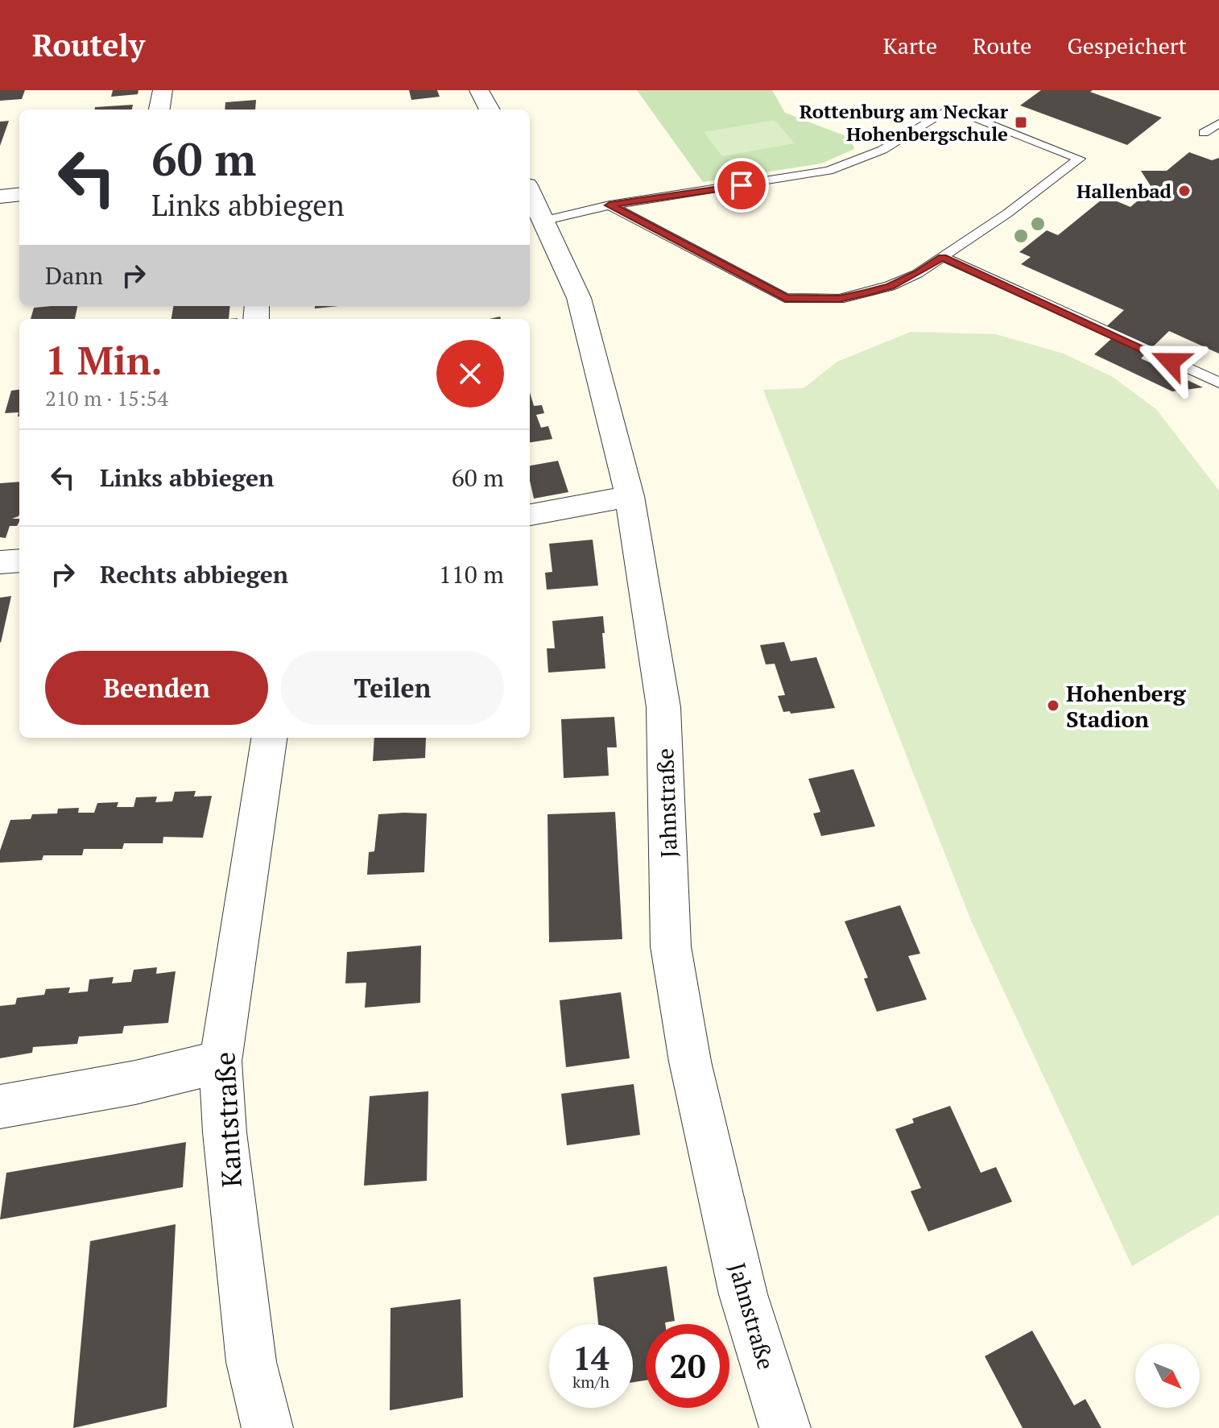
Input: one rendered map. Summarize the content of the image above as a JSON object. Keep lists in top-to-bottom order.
{
  "streets": {
    "street": ["Jahnstraße", "Kantstraße"]
  },
  "places": {
    "transit": ["Rottenburg am Neckar Hohenbergschule"],
    "other": ["Hallenbad", "Hohenberg Stadion"]
  },
  "north": "bottom right",
  "page": {
    "header": "Routely",
    "nav": ["Karte", "Route", "Gespeichert"],
    "turn": ["60 m", "Links abbiegen"],
    "then": "Dann",
    "heading": ["1 Min.", "210 m · 15:54"],
    "list": [
      {
        "name": "Links abbiegen",
        "value": "60 m"
      },
      {
        "name": "Rechts abbiegen",
        "value": "110 m"
      }
    ],
    "buttons": ["Beenden", "Teilen"],
    "speed": "14 km/h",
    "limit": "20"
  }
}
